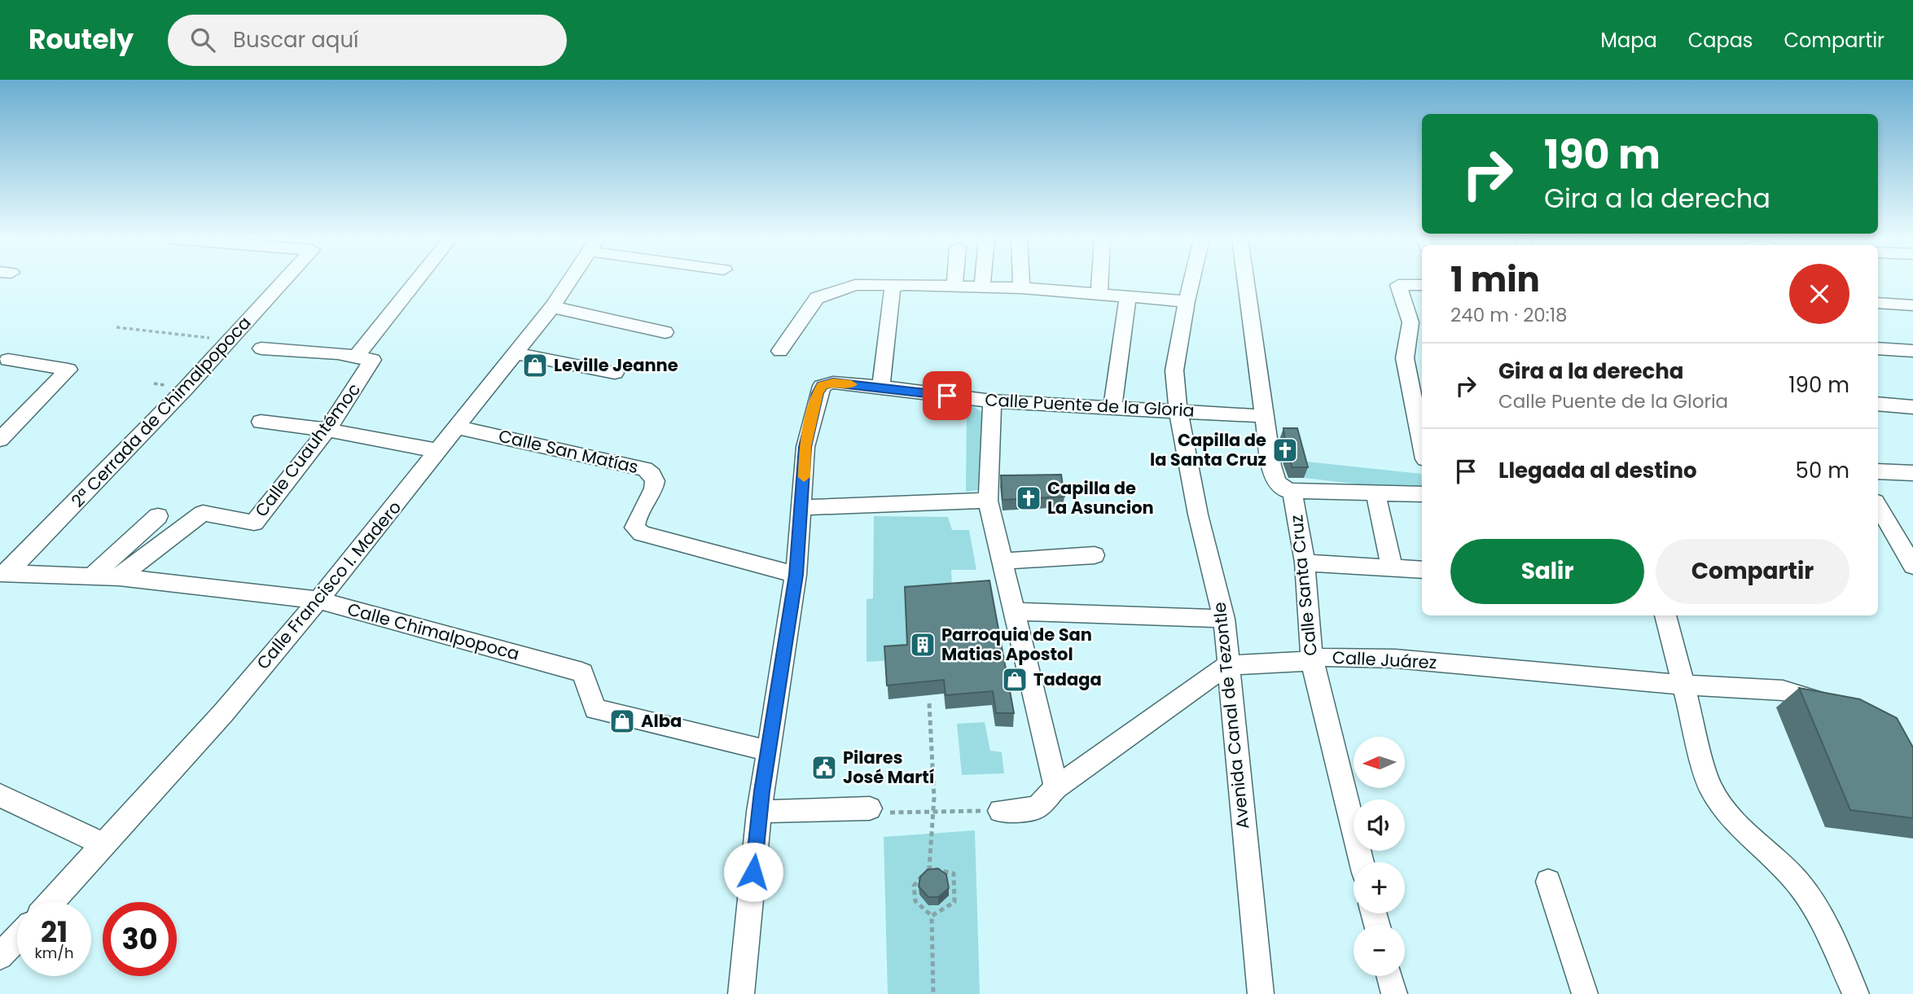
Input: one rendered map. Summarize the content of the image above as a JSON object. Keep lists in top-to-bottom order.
{
  "streets": {
    "street": [
      "Calle Puente de la Gloria",
      "2ª Cerrada de Chimalpopoca",
      "Calle Cuauhtémoc",
      "Calle San Matías",
      "Calle Francisco I. Madero",
      "Calle Santa Cruz",
      "Calle Chimalpopoca",
      "Calle Juárez",
      "Avenida Canal de Tezontle"
    ]
  },
  "crossings": [
    ["Calle Puente de la Gloria", "Calle Santa Cruz"],
    ["Calle Puente de la Gloria", "Avenida Canal de Tezontle"],
    ["2ª Cerrada de Chimalpopoca", "Calle Chimalpopoca"],
    ["Calle Cuauhtémoc", "Calle Chimalpopoca"],
    ["Calle San Matías", "Calle Francisco I. Madero"],
    ["Calle Francisco I. Madero", "Calle Chimalpopoca"],
    ["Calle Santa Cruz", "Calle Juárez"],
    ["Calle Juárez", "Avenida Canal de Tezontle"]
  ],
  "places": {
    "shop": ["Leville Jeanne", "Tadaga", "Alba"],
    "church": ["Capilla de la Santa Cruz", "Capilla de La Asuncion"],
    "building": ["Parroquia de San Matias Apostol"],
    "public building": ["Pilares José Martí"]
  },
  "north": "left",
  "page": {
    "header": "Routely",
    "search": "Buscar aquí",
    "nav": ["Mapa", "Capas", "Compartir"],
    "turn": ["190 m", "Gira a la derecha"],
    "heading": ["1 min", "240 m · 20:18"],
    "list": [
      {
        "name": "Gira a la derecha",
        "note": "Calle Puente de la Gloria",
        "value": "190 m"
      },
      {
        "name": "Llegada al destino",
        "value": "50 m"
      }
    ],
    "buttons": ["Salir", "Compartir"],
    "map_buttons": ["+", "−"],
    "speed": "21 km/h",
    "limit": "30"
  }
}
